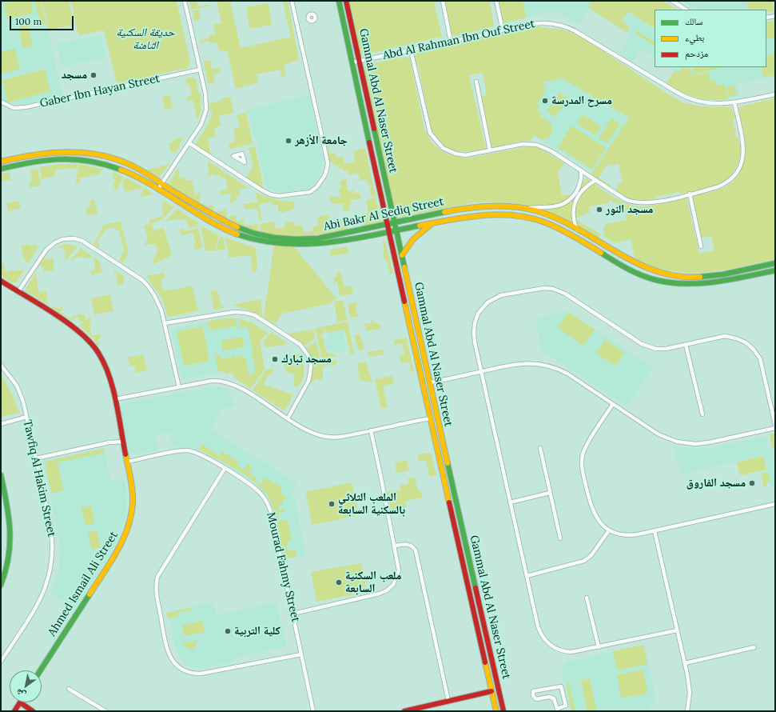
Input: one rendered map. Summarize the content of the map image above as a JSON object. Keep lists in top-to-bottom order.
{
  "streets": {
    "main road": ["Gammal Abd Al Naser Street", "Abi Bakr Al Sediq Street", "Ahmed Ismail Ali Street"],
    "street": [
      "Abd Al Rahman Ibn Ouf Street",
      "Gaber Ibn Hayan Street",
      "Tawfiq Al Hakim Street",
      "Mourad Fahmy Street"
    ]
  },
  "crossings": [
    ["Abd Al Rahman Ibn Ouf Street", "Gammal Abd Al Naser Street"],
    ["Gammal Abd Al Naser Street", "Abi Bakr Al Sediq Street"],
    ["Mourad Fahmy Street", "Ahmed Ismail Ali Street"]
  ],
  "parks": ["حديقة السكنية الثامنة"],
  "places": [
    "مسجد",
    "مسرح المدرسة",
    "جامعة الأزهر",
    "مسجد النور",
    "مسجد تبارك",
    "مسجد الفاروق",
    "الملعب الثلاثي بالسكنية السابعة",
    "ملعب السكنية السابعة",
    "كلية التربية"
  ],
  "legend": ["سالك", "بطيء", "مزدحم"],
  "scale_bar": "100 m",
  "north": "bottom left"
}
